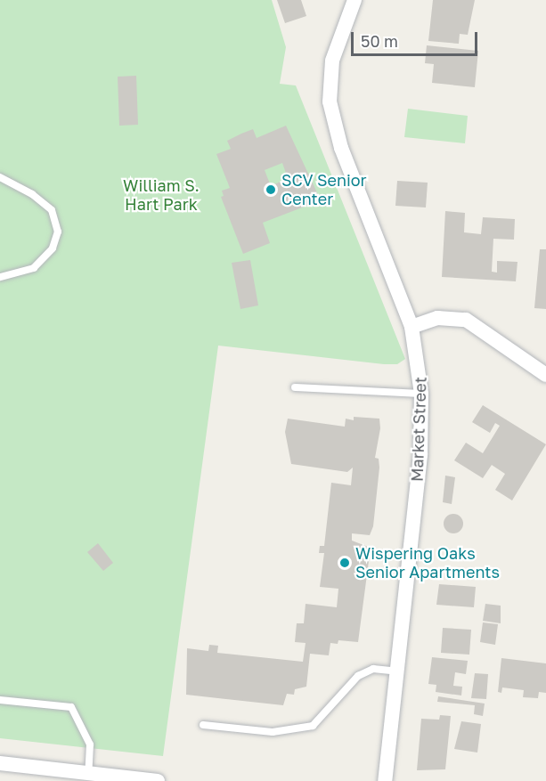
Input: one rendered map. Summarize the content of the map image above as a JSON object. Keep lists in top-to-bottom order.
{
  "streets": {
    "street": ["Market Street"]
  },
  "parks": ["William S. Hart Park"],
  "places": ["SCV Senior Center", "Wispering Oaks Senior Apartments"],
  "scale_bar": "50 m"
}
